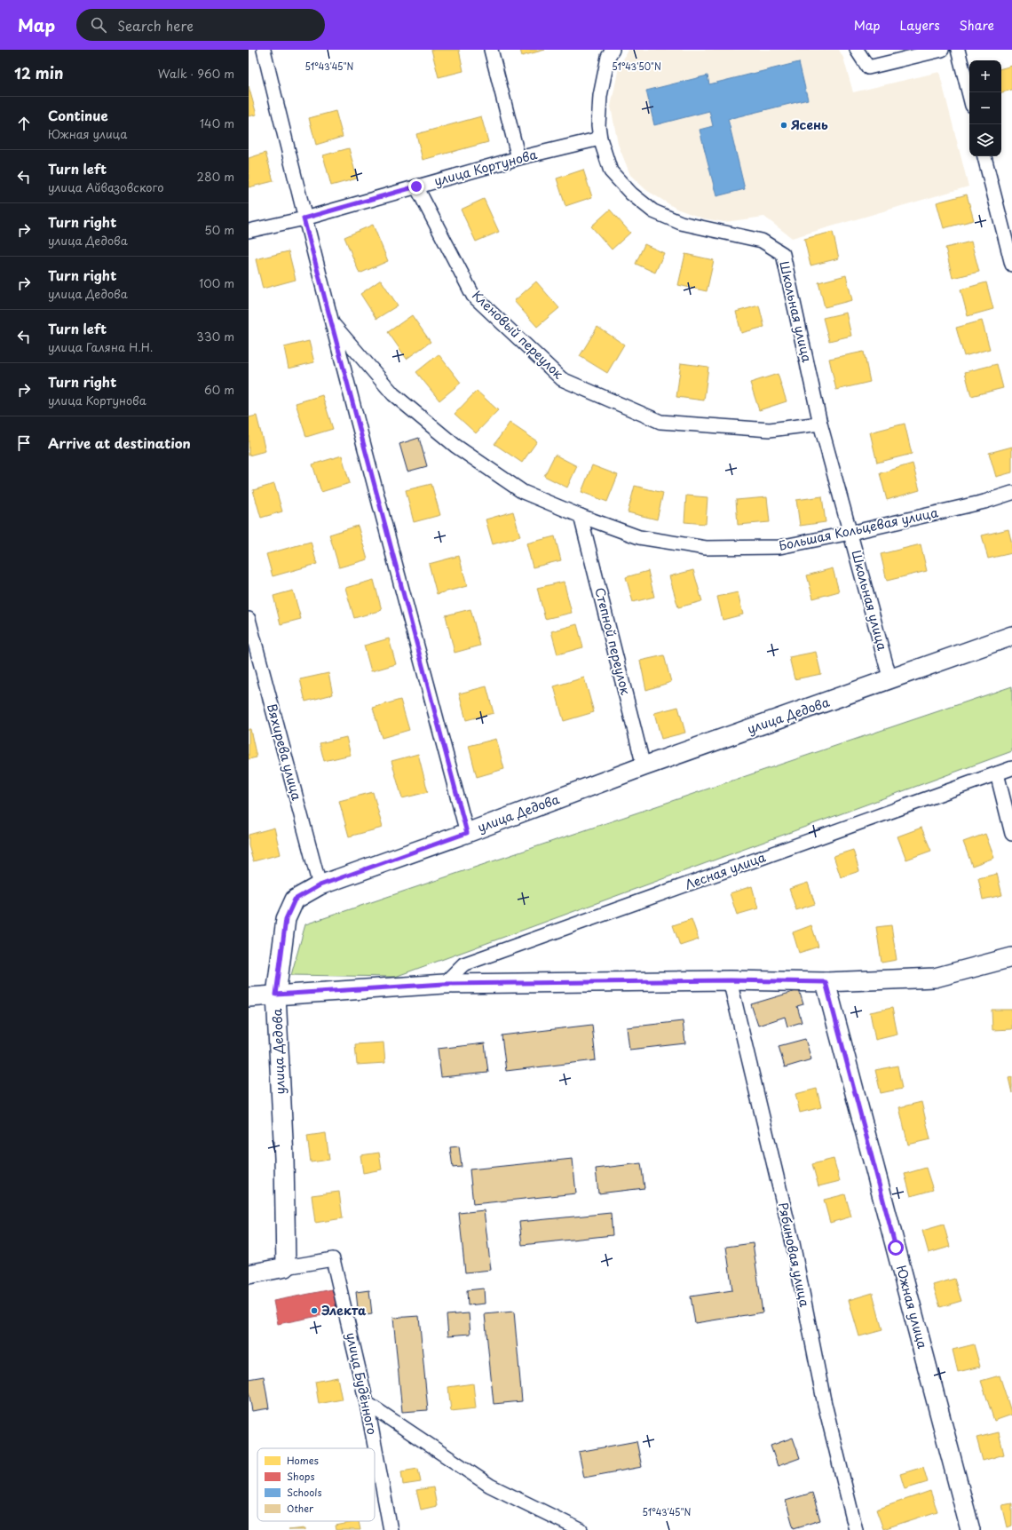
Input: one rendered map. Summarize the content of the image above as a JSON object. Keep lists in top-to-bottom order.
{
  "streets": {
    "street": [
      "улица Кортунова",
      "Школьная улица",
      "Кленовый переулок",
      "Большая Кольцевая улица",
      "Степной переулок",
      "улица Дедова",
      "Вяхирева улица",
      "Лесная улица",
      "Рябиновая улица",
      "Южная улица",
      "улица Будённого"
    ]
  },
  "crossings": [
    ["улица Кортунова", "Школьная улица"],
    ["улица Кортунова", "Кленовый переулок"],
    ["Школьная улица", "Кленовый переулок"],
    ["Школьная улица", "Большая Кольцевая улица"],
    ["Школьная улица", "улица Дедова"],
    ["Большая Кольцевая улица", "Степной переулок"],
    ["Степной переулок", "улица Дедова"],
    ["улица Дедова", "Вяхирева улица"],
    ["улица Дедова", "улица Будённого"]
  ],
  "places": ["Ясень", "Электа"],
  "legend": [
    "Homes",
    "Shops",
    "Schools",
    "Other"
  ],
  "page": {
    "header": "Map",
    "search": "Search here",
    "nav": ["Map", "Layers", "Share"],
    "heading": ["12 min", "Walk · 960 m"],
    "map_buttons": ["+", "−"],
    "list": [
      ["Continue", "Южная улица", "140 m"],
      ["Turn left", "улица Айвазовского", "280 m"],
      ["Turn right", "улица Дедова", "50 m"],
      ["Turn right", "улица Дедова", "100 m"],
      ["Turn left", "улица Галяна Н.Н.", "330 m"],
      ["Turn right", "улица Кортунова", "60 m"],
      "Arrive at destination"
    ]
  },
  "coordinates": ["51°43'50\"N", "51°43'45\"N"]
}
